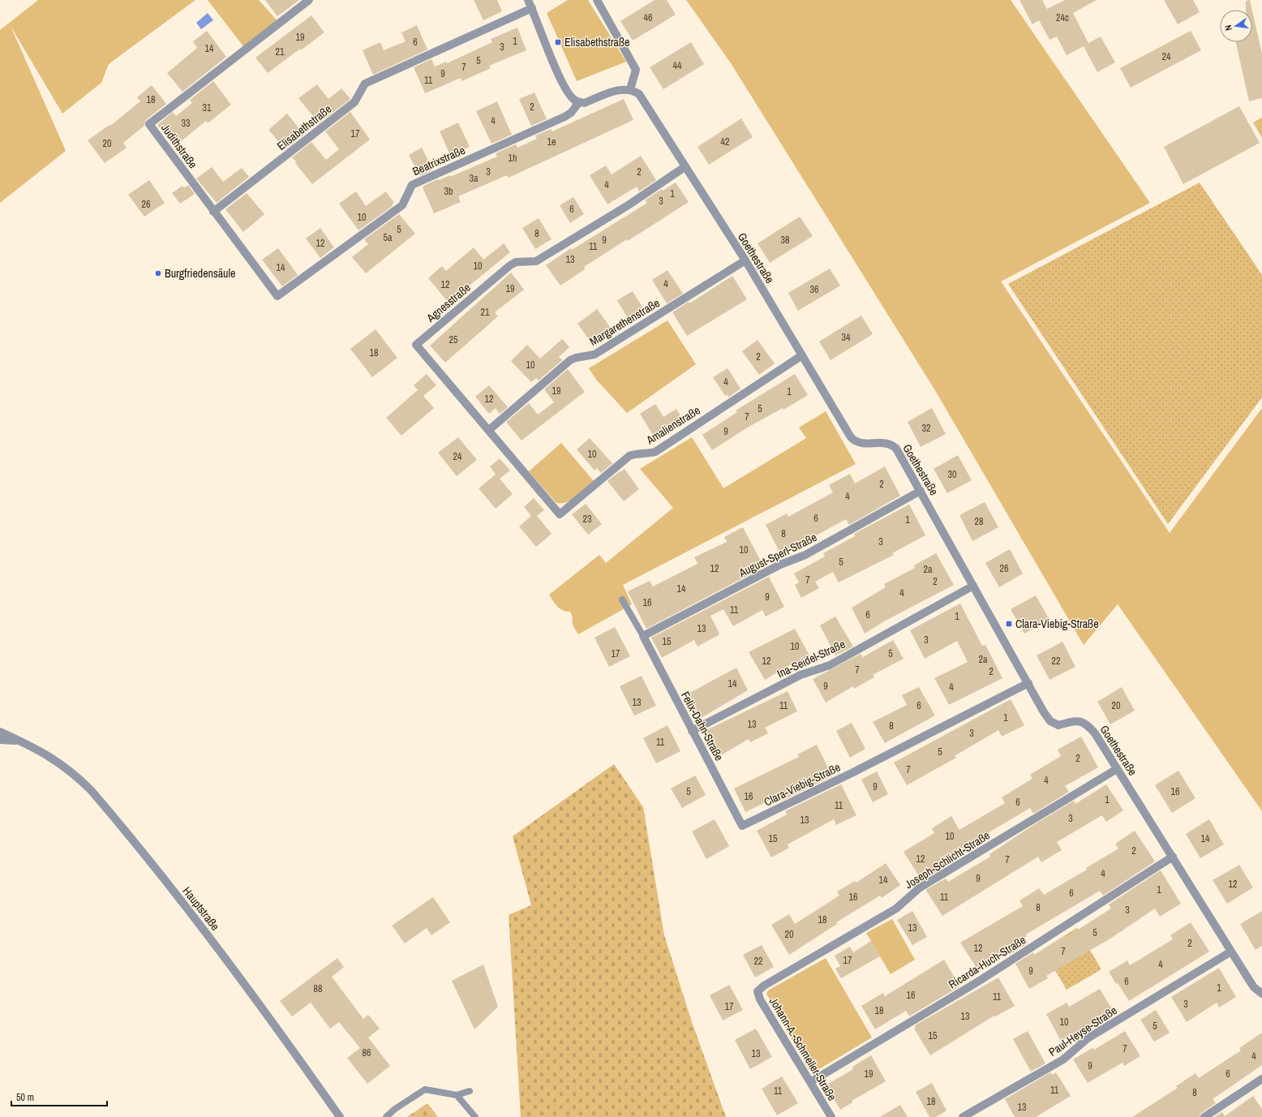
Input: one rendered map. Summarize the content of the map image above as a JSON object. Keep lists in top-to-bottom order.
{
  "streets": {
    "street": [
      "Elisabethstraße",
      "Judithstraße",
      "Beatrixstraße",
      "Goethestraße",
      "Agnesstraße",
      "Margarethenstraße",
      "Amalienstraße",
      "August-Sperl-Straße",
      "Ina-Seidel-Straße",
      "Felix-Dahn-Straße",
      "Clara-Viebig-Straße",
      "Joseph-Schlicht-Straße",
      "Hauptstraße",
      "Ricarda-Huch-Straße",
      "Paul-Heyse-Straße",
      "Johann-A.-Schmeller-Straße"
    ]
  },
  "crossings": [
    ["Elisabethstraße", "Judithstraße"],
    ["Judithstraße", "Beatrixstraße"],
    ["Goethestraße", "Agnesstraße"],
    ["Goethestraße", "Margarethenstraße"],
    ["Goethestraße", "Amalienstraße"],
    ["Goethestraße", "August-Sperl-Straße"],
    ["Goethestraße", "Ina-Seidel-Straße"],
    ["Goethestraße", "Clara-Viebig-Straße"],
    ["Goethestraße", "Joseph-Schlicht-Straße"],
    ["Goethestraße", "Ricarda-Huch-Straße"],
    ["Goethestraße", "Paul-Heyse-Straße"],
    ["Agnesstraße", "Margarethenstraße"],
    ["Agnesstraße", "Amalienstraße"],
    ["August-Sperl-Straße", "Felix-Dahn-Straße"],
    ["Ina-Seidel-Straße", "Felix-Dahn-Straße"],
    ["Felix-Dahn-Straße", "Clara-Viebig-Straße"],
    ["Joseph-Schlicht-Straße", "Johann-A.-Schmeller-Straße"],
    ["Ricarda-Huch-Straße", "Johann-A.-Schmeller-Straße"]
  ],
  "places": {
    "transit": ["Elisabethstraße", "Clara-Viebig-Straße"],
    "other": ["Burgfriedensäule"]
  },
  "house_numbers": [
    "46",
    "24c",
    "19",
    "1",
    "6",
    "3",
    "14",
    "21",
    "24",
    "5",
    "44",
    "7",
    "9",
    "11",
    "18",
    "2",
    "31",
    "4",
    "33",
    "17",
    "1e",
    "42",
    "20",
    "1h",
    "3",
    "2",
    "3a",
    "4",
    "3b",
    "1",
    "3",
    "26",
    "6",
    "10",
    "5",
    "8",
    "5a",
    "9",
    "38",
    "12",
    "11",
    "13",
    "10",
    "14",
    "4",
    "12",
    "19",
    "36",
    "21",
    "34",
    "25",
    "18",
    "2",
    "10",
    "4",
    "19",
    "1",
    "12",
    "5",
    "7",
    "32",
    "9",
    "10",
    "24",
    "30",
    "2",
    "4",
    "6",
    "23",
    "1",
    "28",
    "8",
    "3",
    "10",
    "5",
    "12",
    "26",
    "2a",
    "7",
    "2",
    "14",
    "4",
    "9",
    "16",
    "11",
    "6",
    "1",
    "13",
    "3",
    "15",
    "10",
    "17",
    "5",
    "2a",
    "12",
    "22",
    "7",
    "2",
    "14",
    "9",
    "4",
    "13",
    "11",
    "6",
    "20",
    "1",
    "13",
    "8",
    "3",
    "11",
    "5",
    "2",
    "7",
    "4",
    "9",
    "5",
    "16",
    "16",
    "1",
    "6",
    "11",
    "3",
    "13",
    "10",
    "15",
    "14",
    "2",
    "12",
    "7",
    "4",
    "9",
    "14",
    "12",
    "1",
    "6",
    "16",
    "11",
    "8",
    "3",
    "18",
    "13",
    "5",
    "20",
    "2",
    "12",
    "7",
    "17",
    "22",
    "4",
    "9",
    "6",
    "1",
    "88",
    "16",
    "11",
    "3",
    "17",
    "18",
    "13",
    "10",
    "5",
    "15",
    "7",
    "86",
    "13",
    "4",
    "9",
    "19",
    "6",
    "11",
    "11",
    "8",
    "18",
    "13"
  ],
  "scale_bar": "50 m",
  "north": "left"
}
